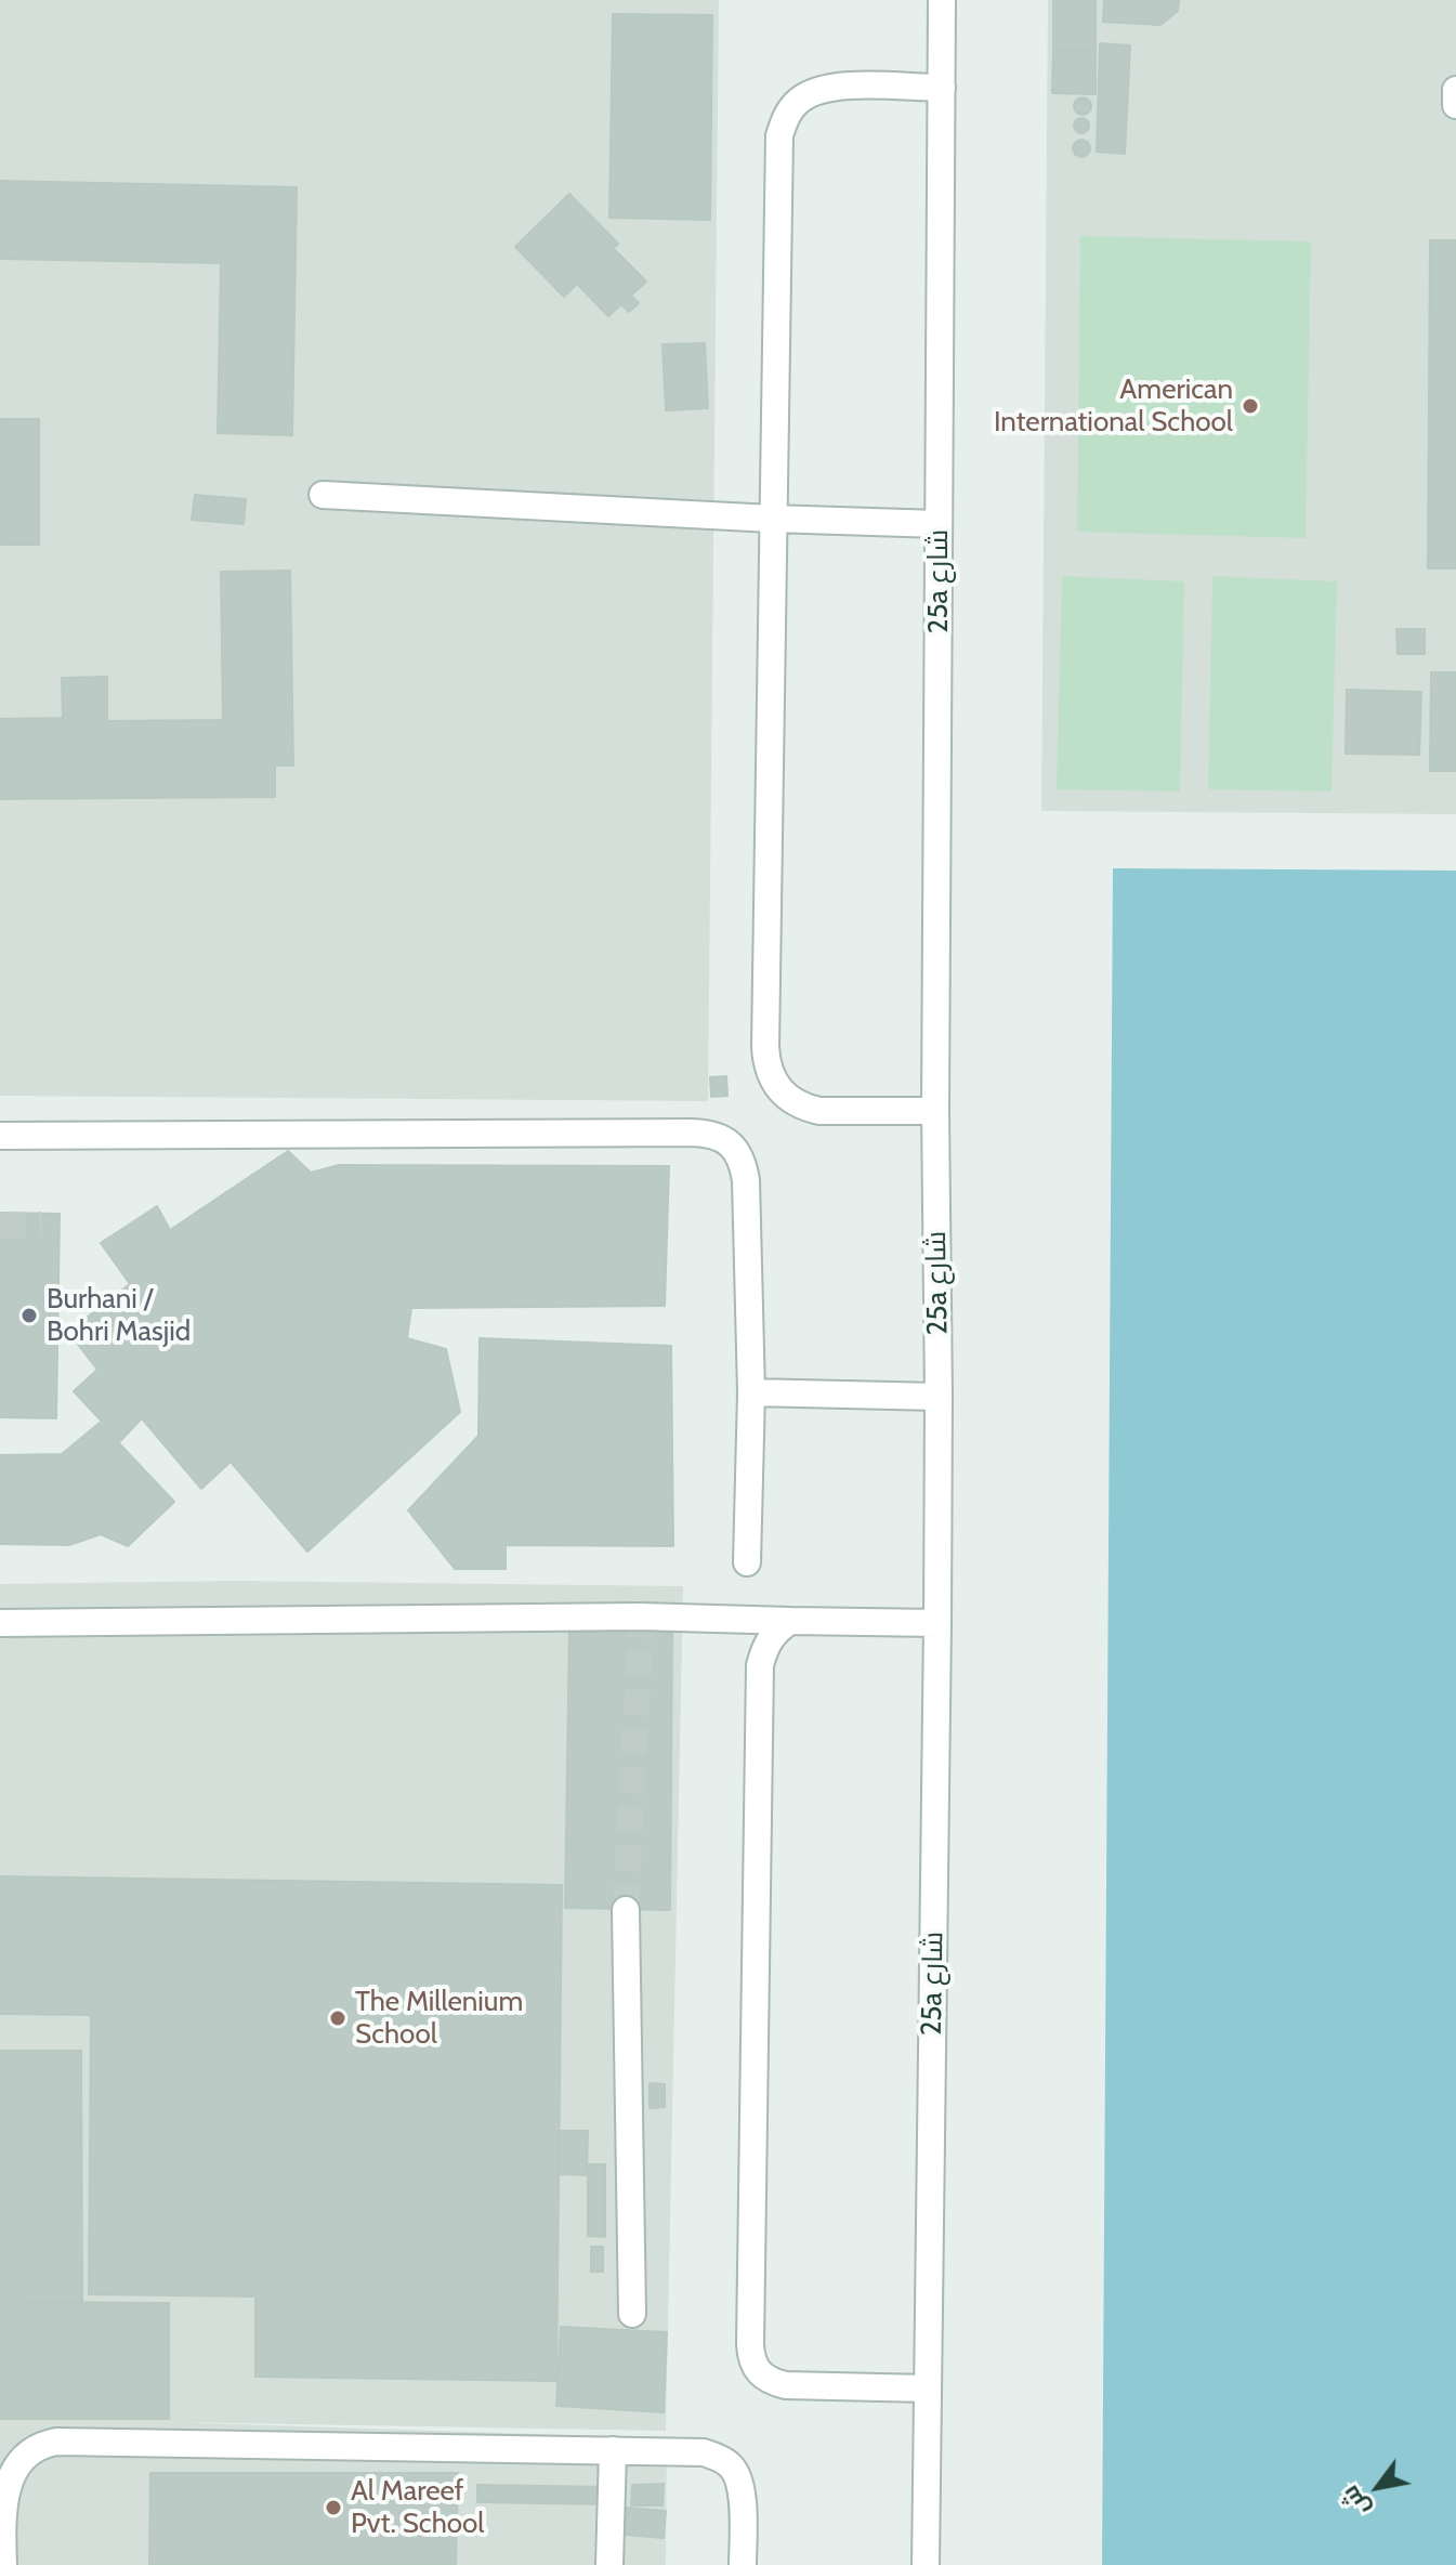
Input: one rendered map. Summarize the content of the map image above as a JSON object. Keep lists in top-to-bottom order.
{
  "streets": {
    "street": ["25a شارع"]
  },
  "places": [
    "American International School",
    "Burhani / Bohri Masjid",
    "The Millenium School",
    "Al Mareef Pvt. School"
  ],
  "north": "bottom left"
}
